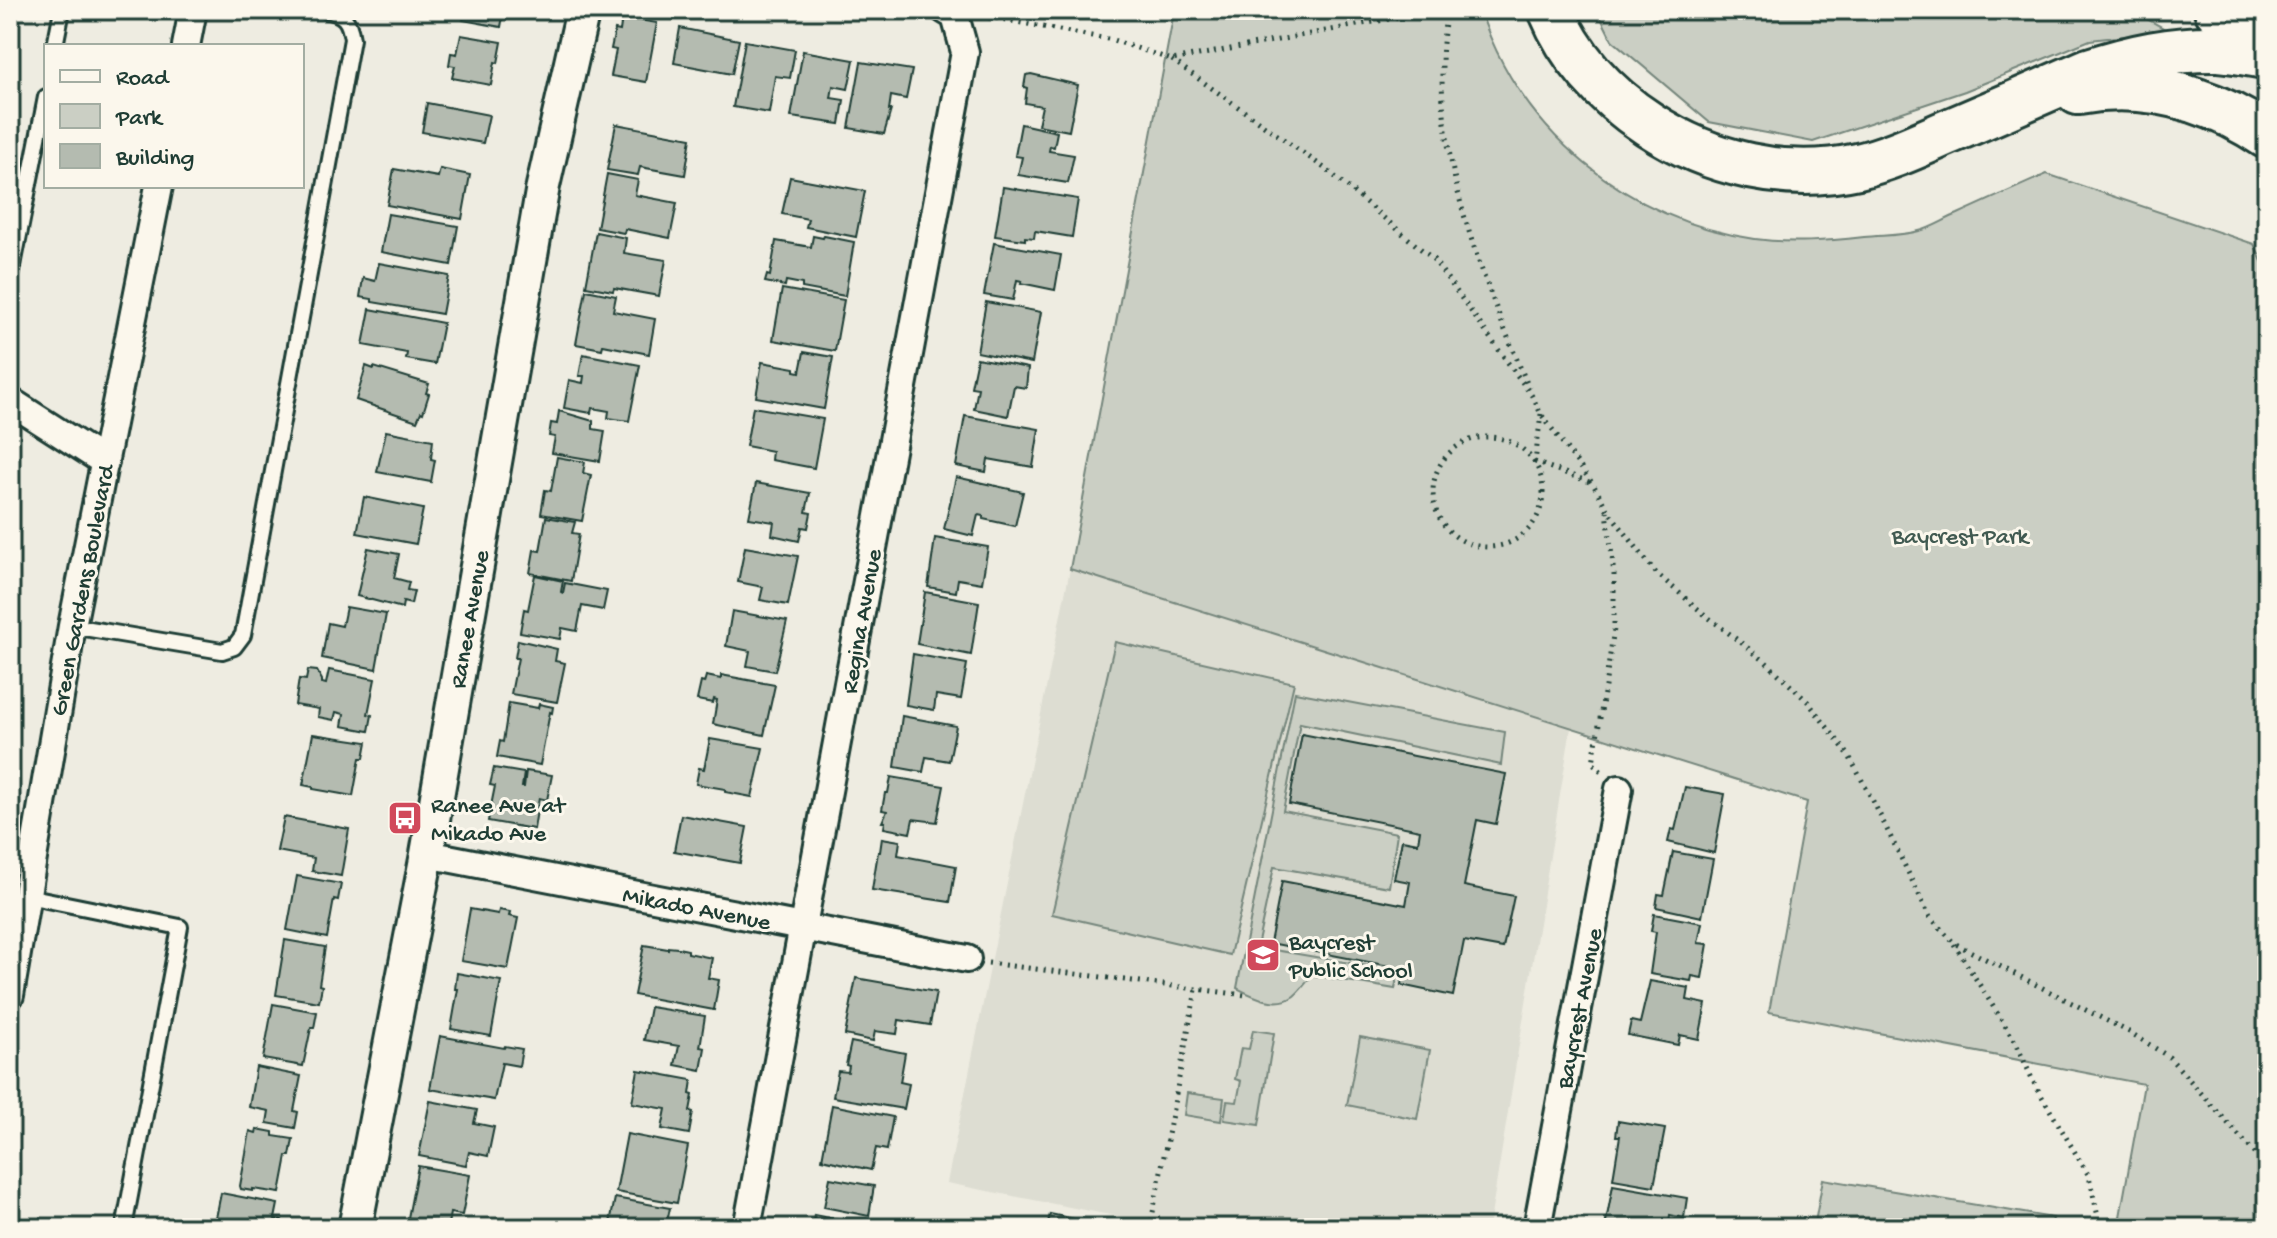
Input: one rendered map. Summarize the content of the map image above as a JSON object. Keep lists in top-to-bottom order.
{
  "streets": {
    "street": [
      "Green Gardens Boulevard",
      "Ranee Avenue",
      "Regina Avenue",
      "Mikado Avenue",
      "Baycrest Avenue"
    ]
  },
  "crossings": [
    ["Ranee Avenue", "Mikado Avenue"],
    ["Regina Avenue", "Mikado Avenue"]
  ],
  "parks": ["Baycrest Park"],
  "places": {
    "bus stop": ["Ranee Ave at Mikado Ave"],
    "school or university": ["Baycrest Public School"]
  },
  "legend": ["Road", "Park", "Building"]
}
